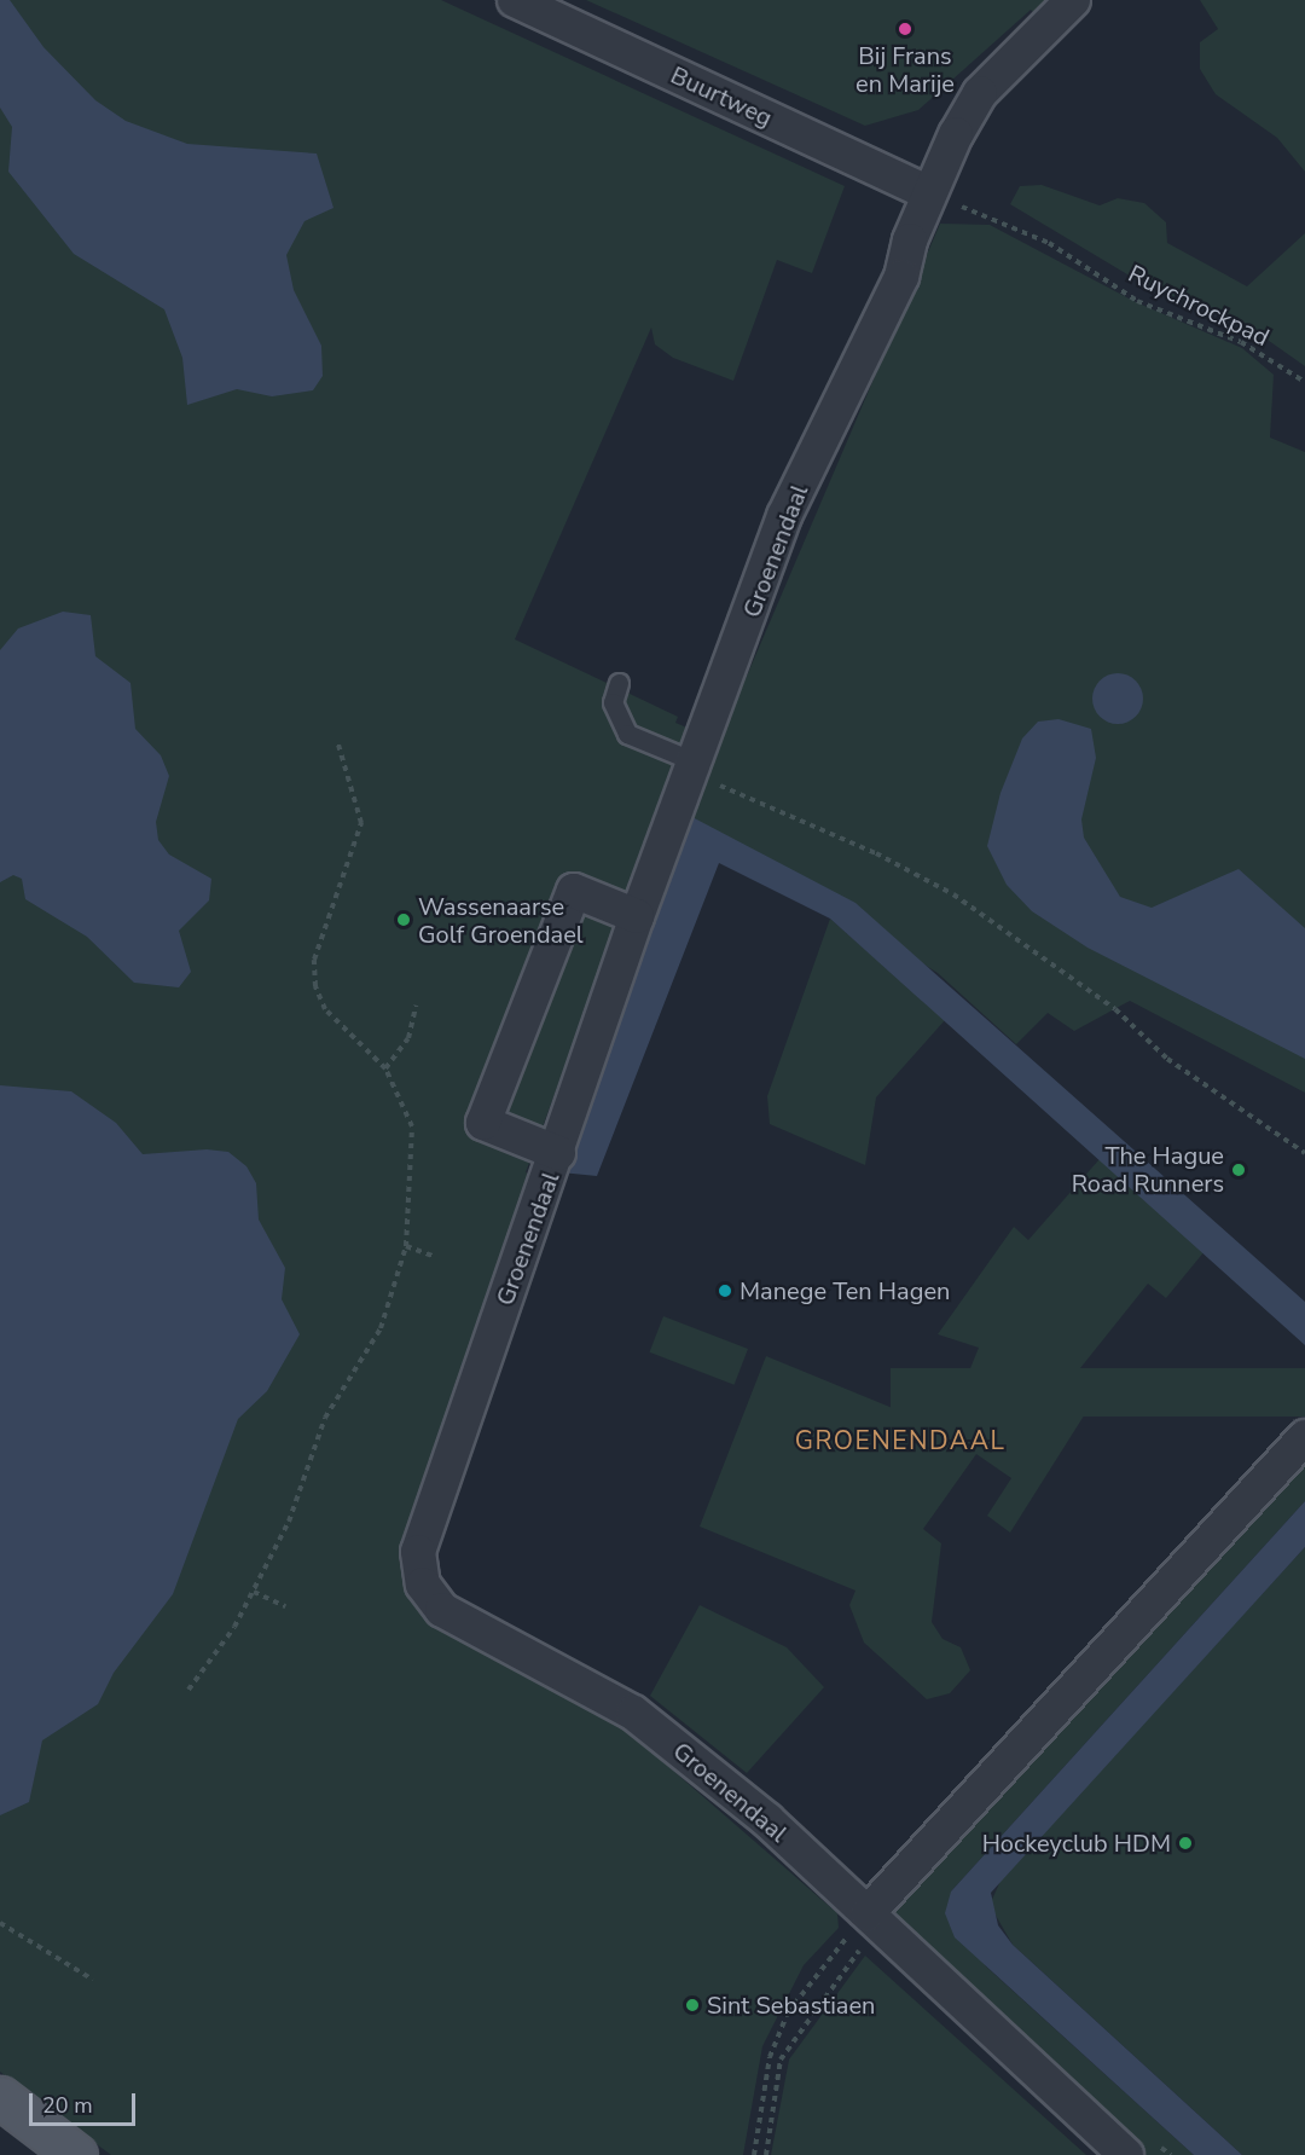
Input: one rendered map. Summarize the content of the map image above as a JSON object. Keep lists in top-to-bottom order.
{
  "streets": {
    "street": ["Buurtweg", "Groenendaal"],
    "path": ["Ruychrockpad"]
  },
  "crossings": [
    ["Buurtweg", "Groenendaal"]
  ],
  "districts": ["GROENENDAAL"],
  "places": [
    "Bij Frans en Marije",
    "Wassenaarse Golf Groendael",
    "The Hague Road Runners",
    "Manege Ten Hagen",
    "Hockeyclub HDM",
    "Sint Sebastiaen"
  ],
  "scale_bar": "20 m"
}
